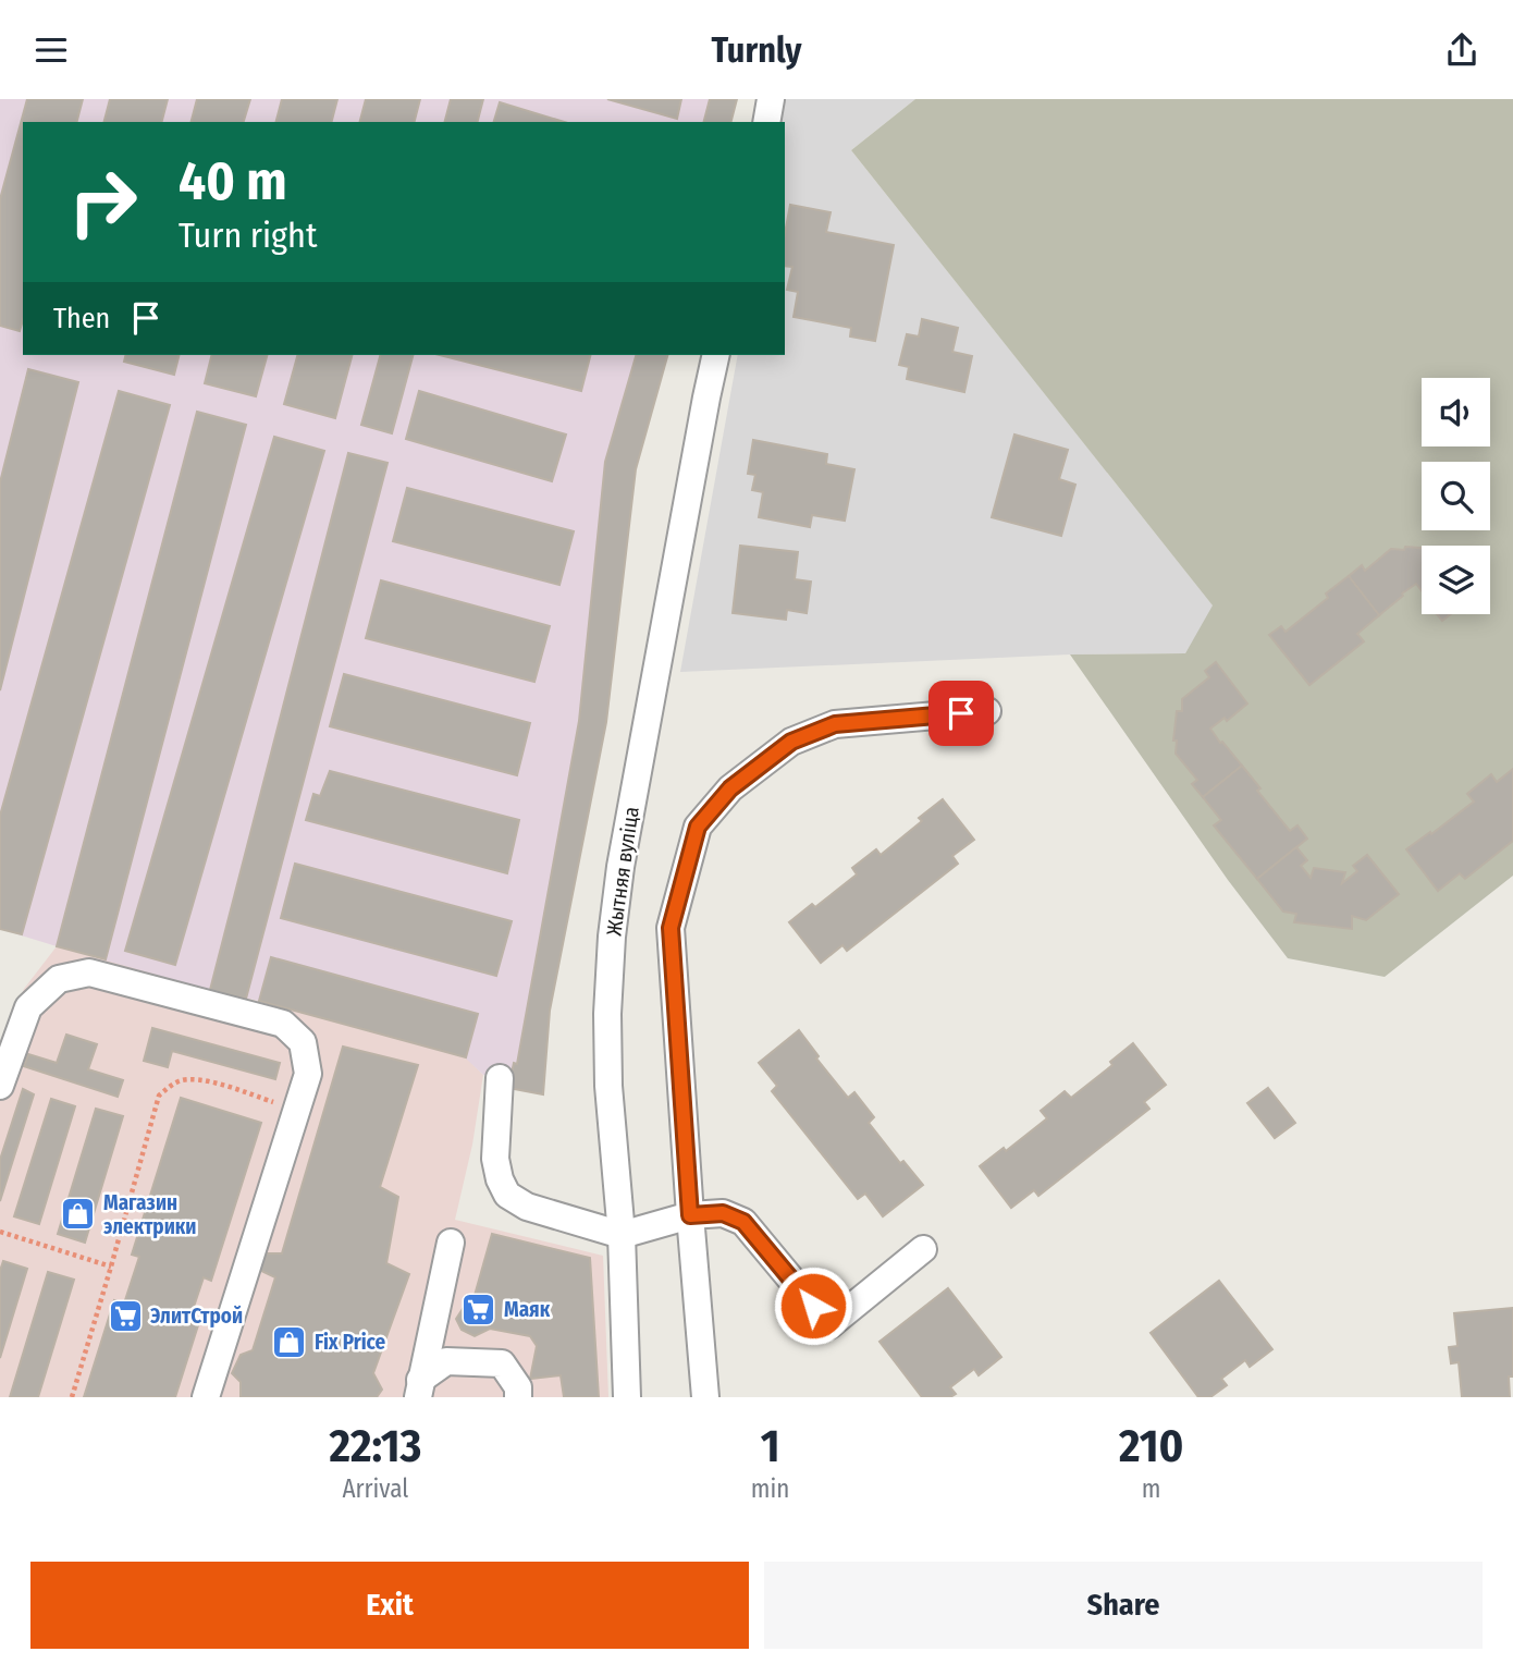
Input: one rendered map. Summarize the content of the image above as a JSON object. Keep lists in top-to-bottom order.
{
  "streets": {
    "street": ["Жытняя вуліца"]
  },
  "places": {
    "shop": ["Магазин электрики", "Fix Price"],
    "supermarket": ["Маяк", "ЭлитСтрой"]
  },
  "page": {
    "header": "Turnly",
    "turn": ["40 m", "Turn right"],
    "then": "Then",
    "eta": [
      "22:13",
      "Arrival",
      "1",
      "min",
      "210",
      "m"
    ],
    "buttons": ["Exit", "Share"]
  }
}
